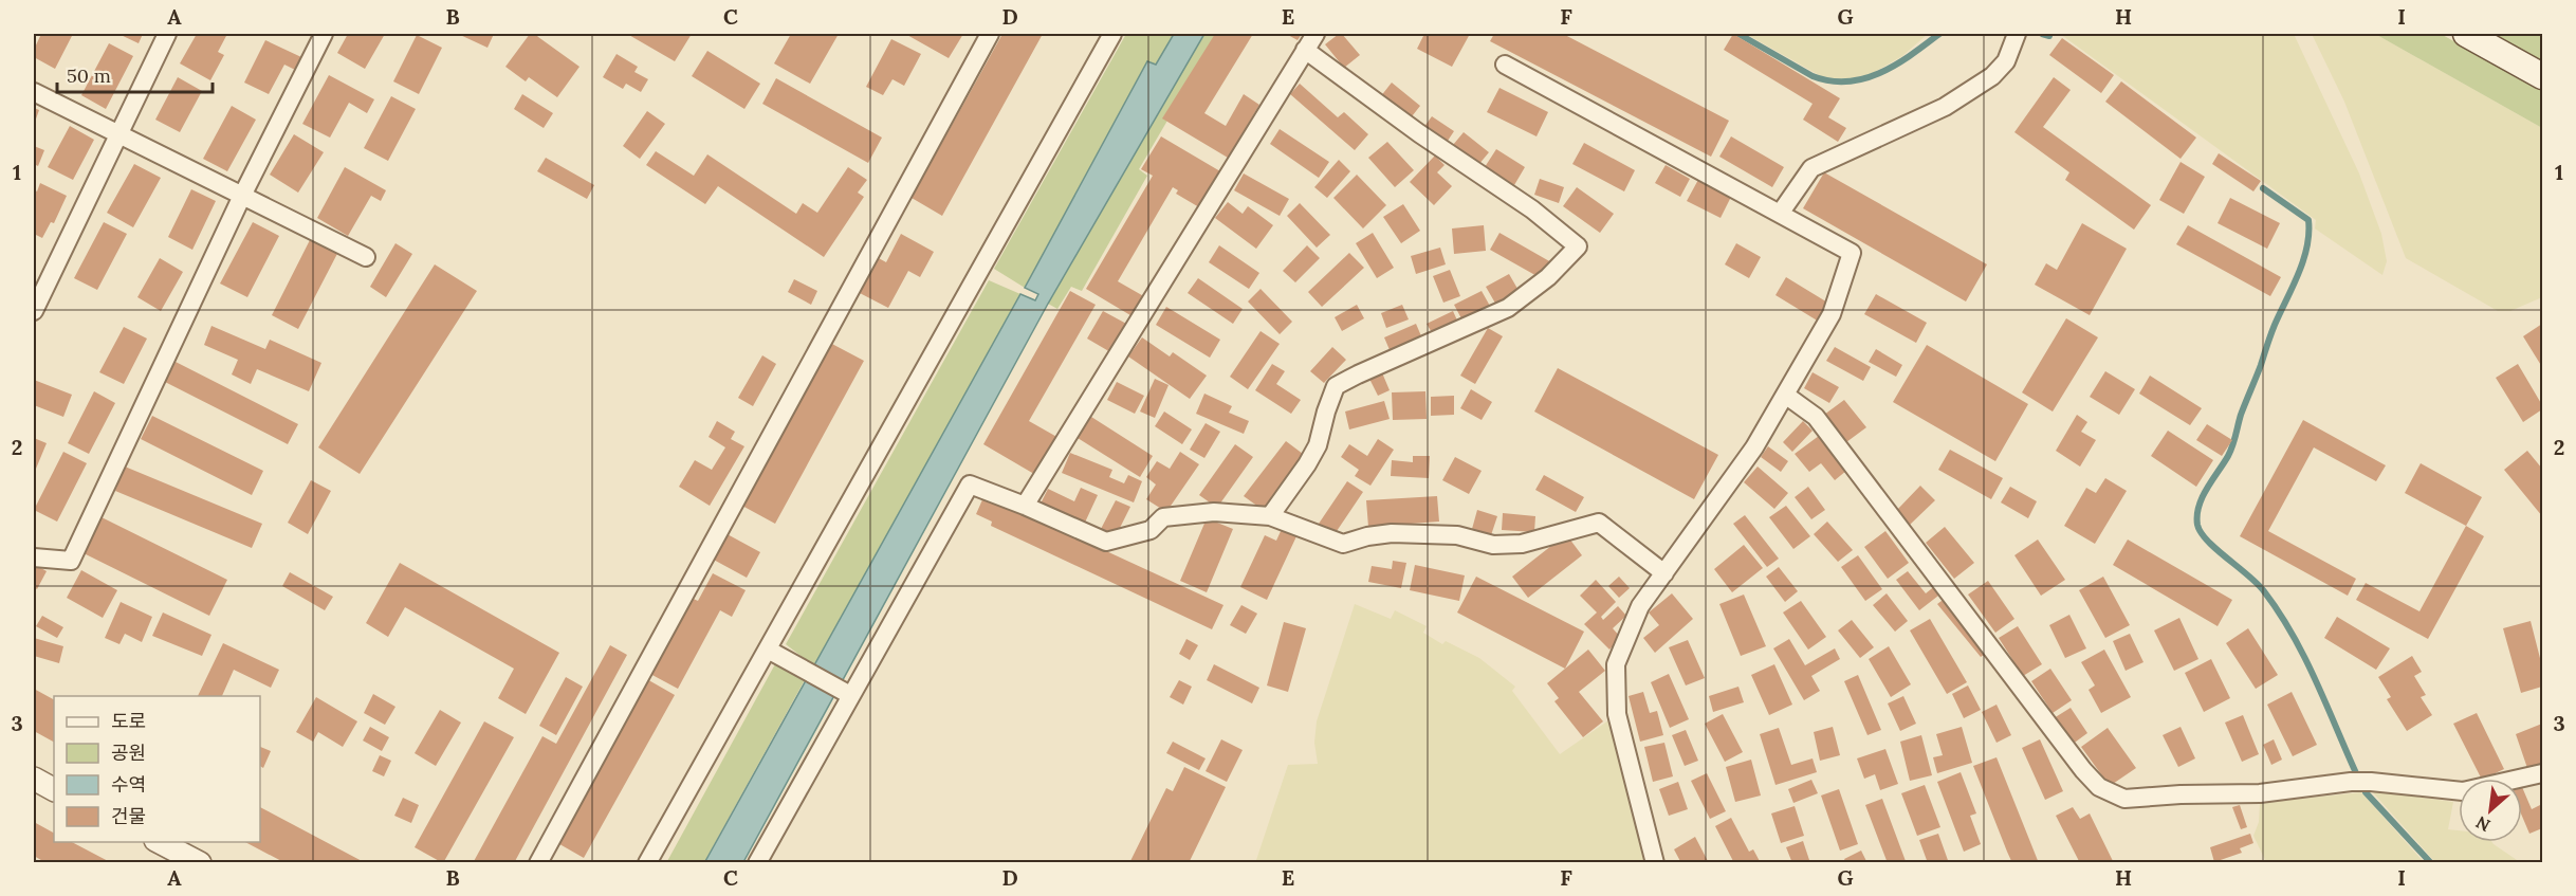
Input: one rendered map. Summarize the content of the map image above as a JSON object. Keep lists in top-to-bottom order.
{
  "legend": [
    "도로",
    "공원",
    "수역",
    "건물"
  ],
  "scale_bar": "50 m",
  "north": "bottom left",
  "grid": {
    "columns": [
      "A",
      "B",
      "C",
      "D",
      "E",
      "F",
      "G",
      "H",
      "I"
    ],
    "rows": ["1", "2", "3"]
  }
}
